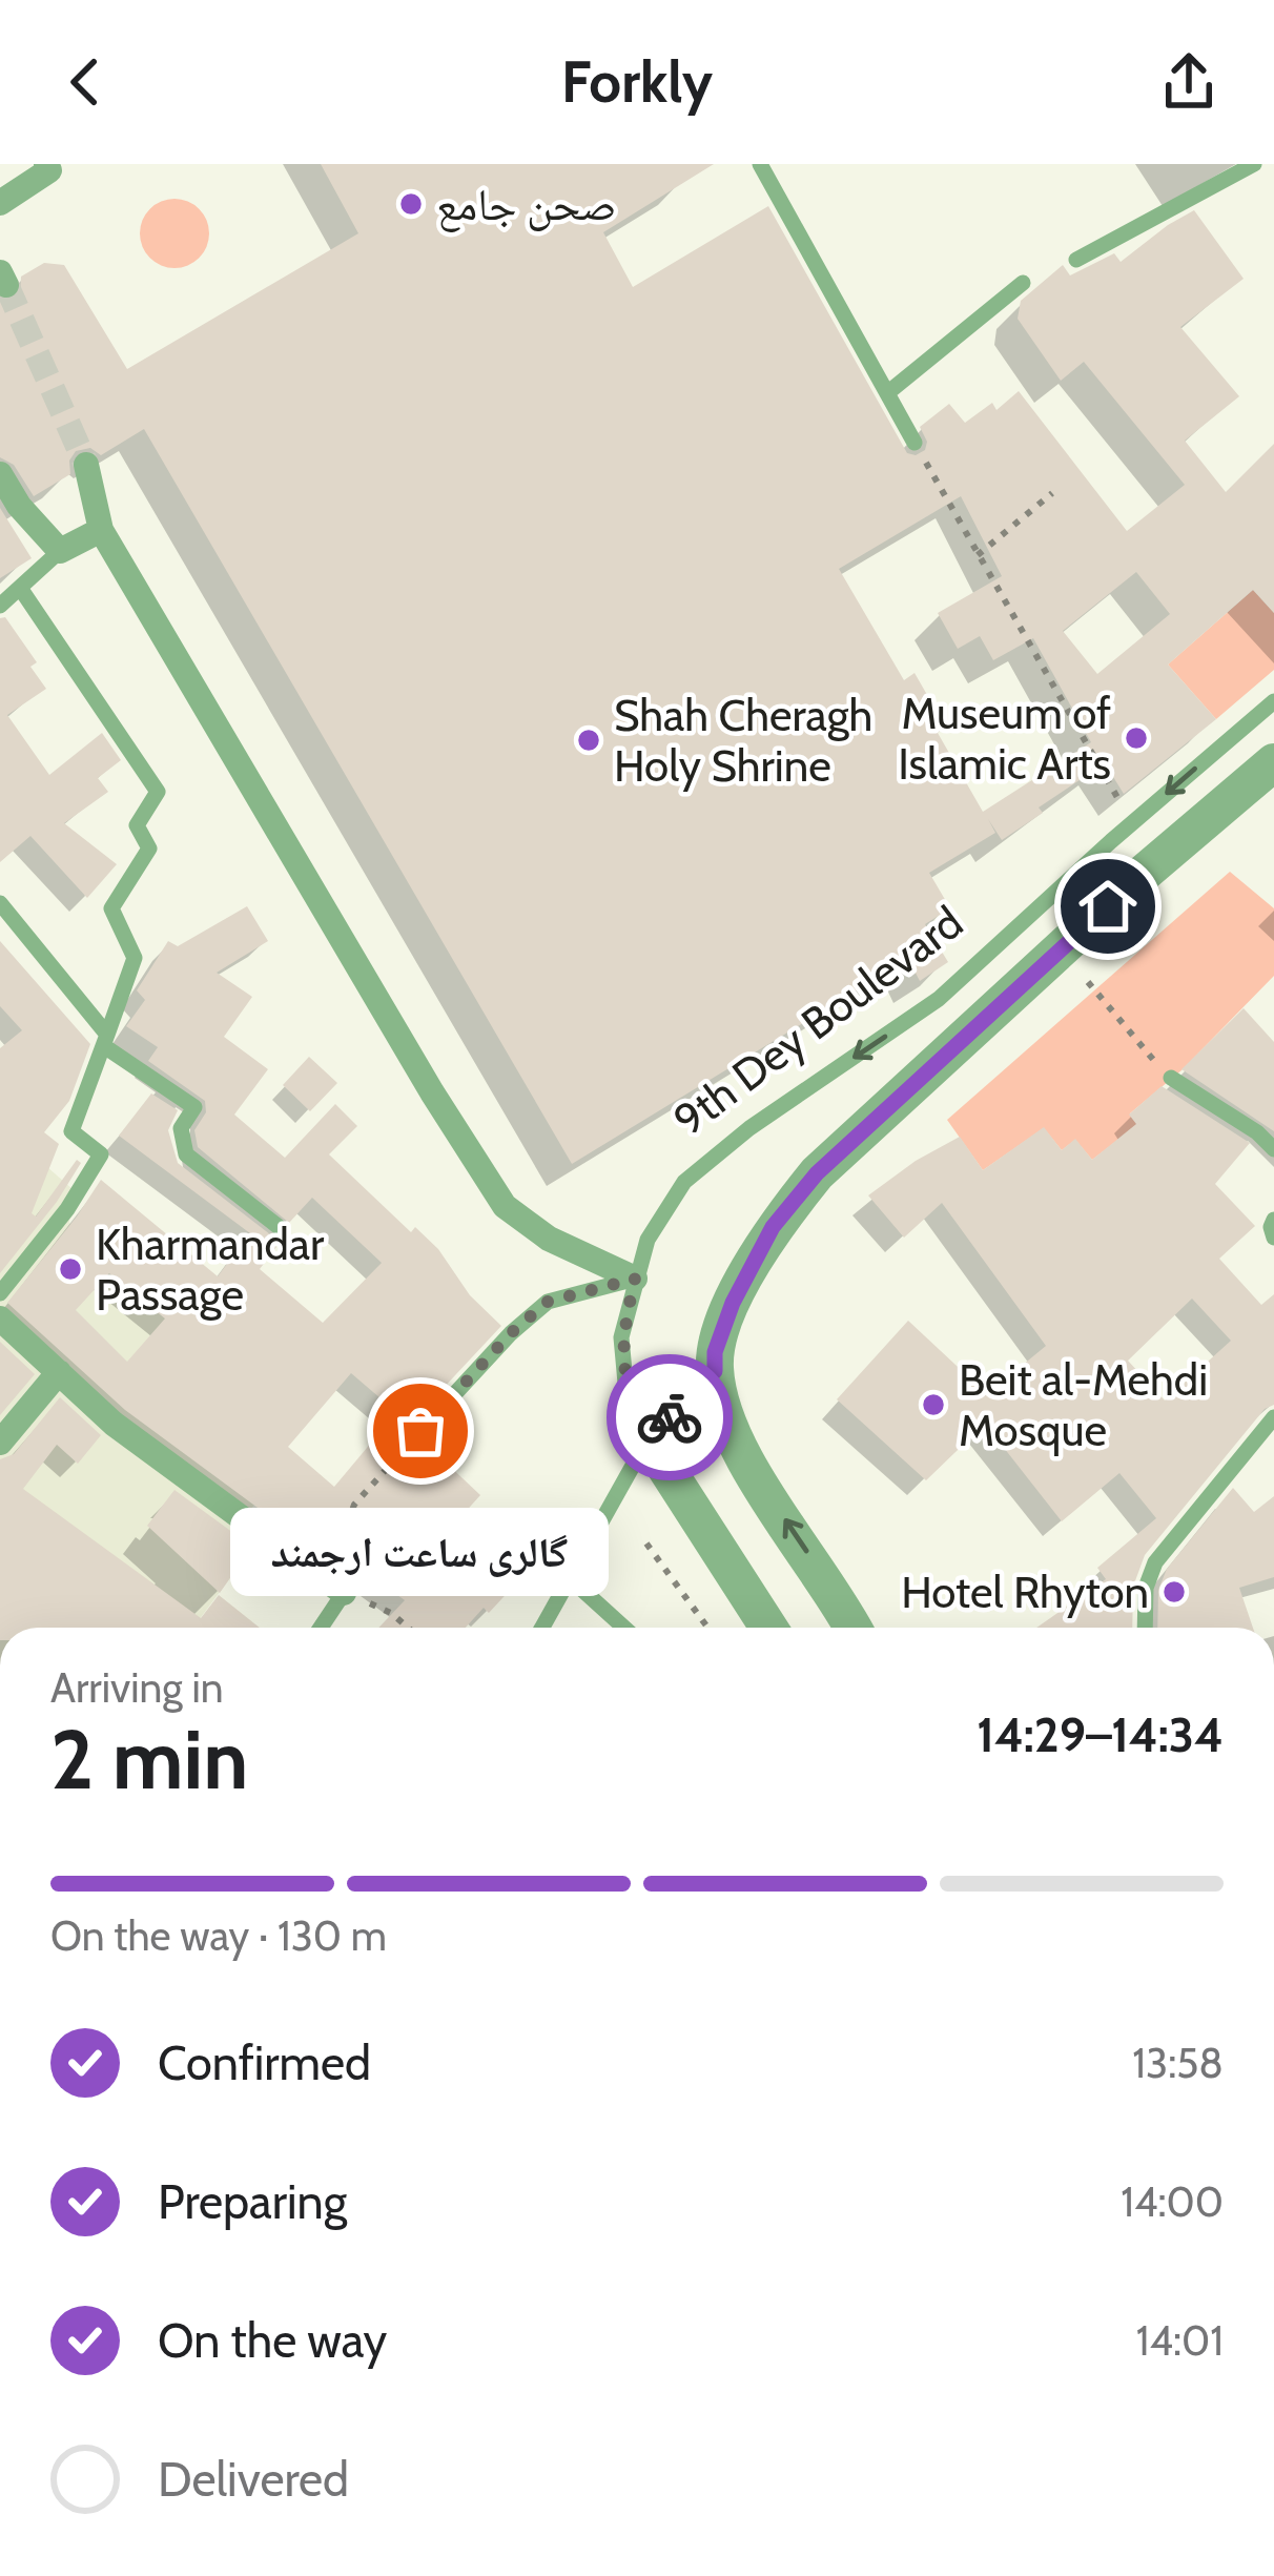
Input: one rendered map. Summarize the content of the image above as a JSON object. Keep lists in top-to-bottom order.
{
  "streets": {
    "lane": ["9th Dey Boulevard"]
  },
  "one_way": ["9th Dey Boulevard"],
  "places": [
    "صحن جامع",
    "Museum of Islamic Arts",
    "Shah Cheragh Holy Shrine",
    "Kharmandar Passage",
    "Beit al-Mehdi Mosque",
    "گالری ساعت ارجمند",
    "Hotel Rhyton"
  ],
  "page": {
    "header": "Forkly",
    "bubble": "گالری ساعت ارجمند",
    "heading": ["2 min", "Arriving in", "14:29–14:34"],
    "bar": "On the way · 130 m",
    "list": [
      ["Confirmed", "13:58"],
      ["Preparing", "14:00"],
      ["On the way", "14:01"],
      "Delivered"
    ]
  }
}
